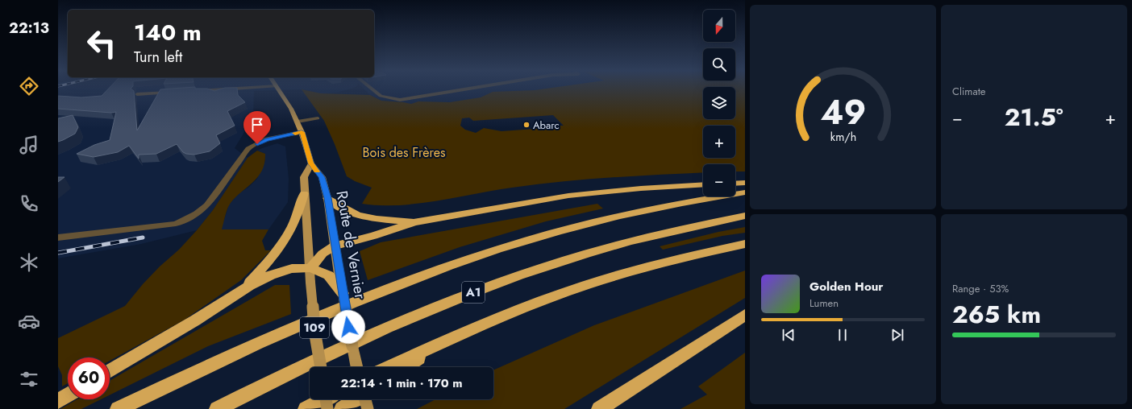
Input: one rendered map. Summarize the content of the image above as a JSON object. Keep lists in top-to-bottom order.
{
  "streets": {
    "highway": ["A1"],
    "main road": ["Route de Vernier", "109"]
  },
  "crossings": [
    ["Route de Vernier", "109"]
  ],
  "parks": ["Bois des Frères"],
  "places": ["Abarc"],
  "north": "bottom",
  "page": {
    "tabs": "22:13",
    "tile": [
      "Climate",
      ["Range · 53%", "265 km"]
    ],
    "map_buttons": ["+", "−"],
    "turn": ["140 m", "Turn left"],
    "heat": ["−", "21.5°", "+"],
    "song": ["Golden Hour", "Lumen"],
    "limit": "60",
    "trip": "22:14 · 1 min · 170 m",
    "gauge": ["49", "km/h"]
  }
}
